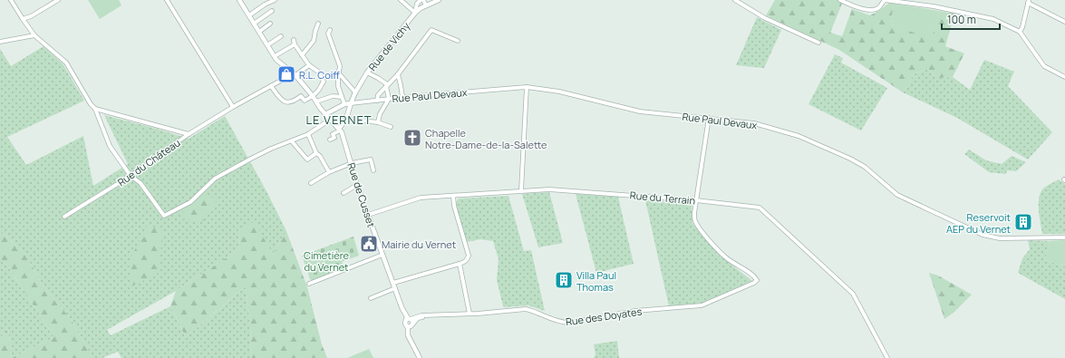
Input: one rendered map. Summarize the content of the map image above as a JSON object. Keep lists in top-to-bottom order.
{
  "streets": {
    "street": [
      "Rue de Vichy",
      "Rue Paul Devaux",
      "Rue du Château",
      "Rue de Cusset",
      "Rue du Terrain",
      "Rue des Doyates"
    ]
  },
  "crossings": [
    ["Rue de Vichy", "Rue Paul Devaux"],
    ["Rue de Vichy", "Rue de Cusset"],
    ["Rue de Cusset", "Rue du Terrain"],
    ["Rue de Cusset", "Rue des Doyates"],
    ["Rue du Terrain", "Rue des Doyates"]
  ],
  "districts": ["LE VERNET"],
  "parks": ["Cimetière du Vernet"],
  "places": {
    "shop": ["R.L. Coiff"],
    "church": ["Chapelle Notre-Dame-de-la-Salette"],
    "building": ["Reservoit AEP du Vernet", "Villa Paul Thomas"],
    "public building": ["Mairie du Vernet"]
  },
  "scale_bar": "100 m"
}
